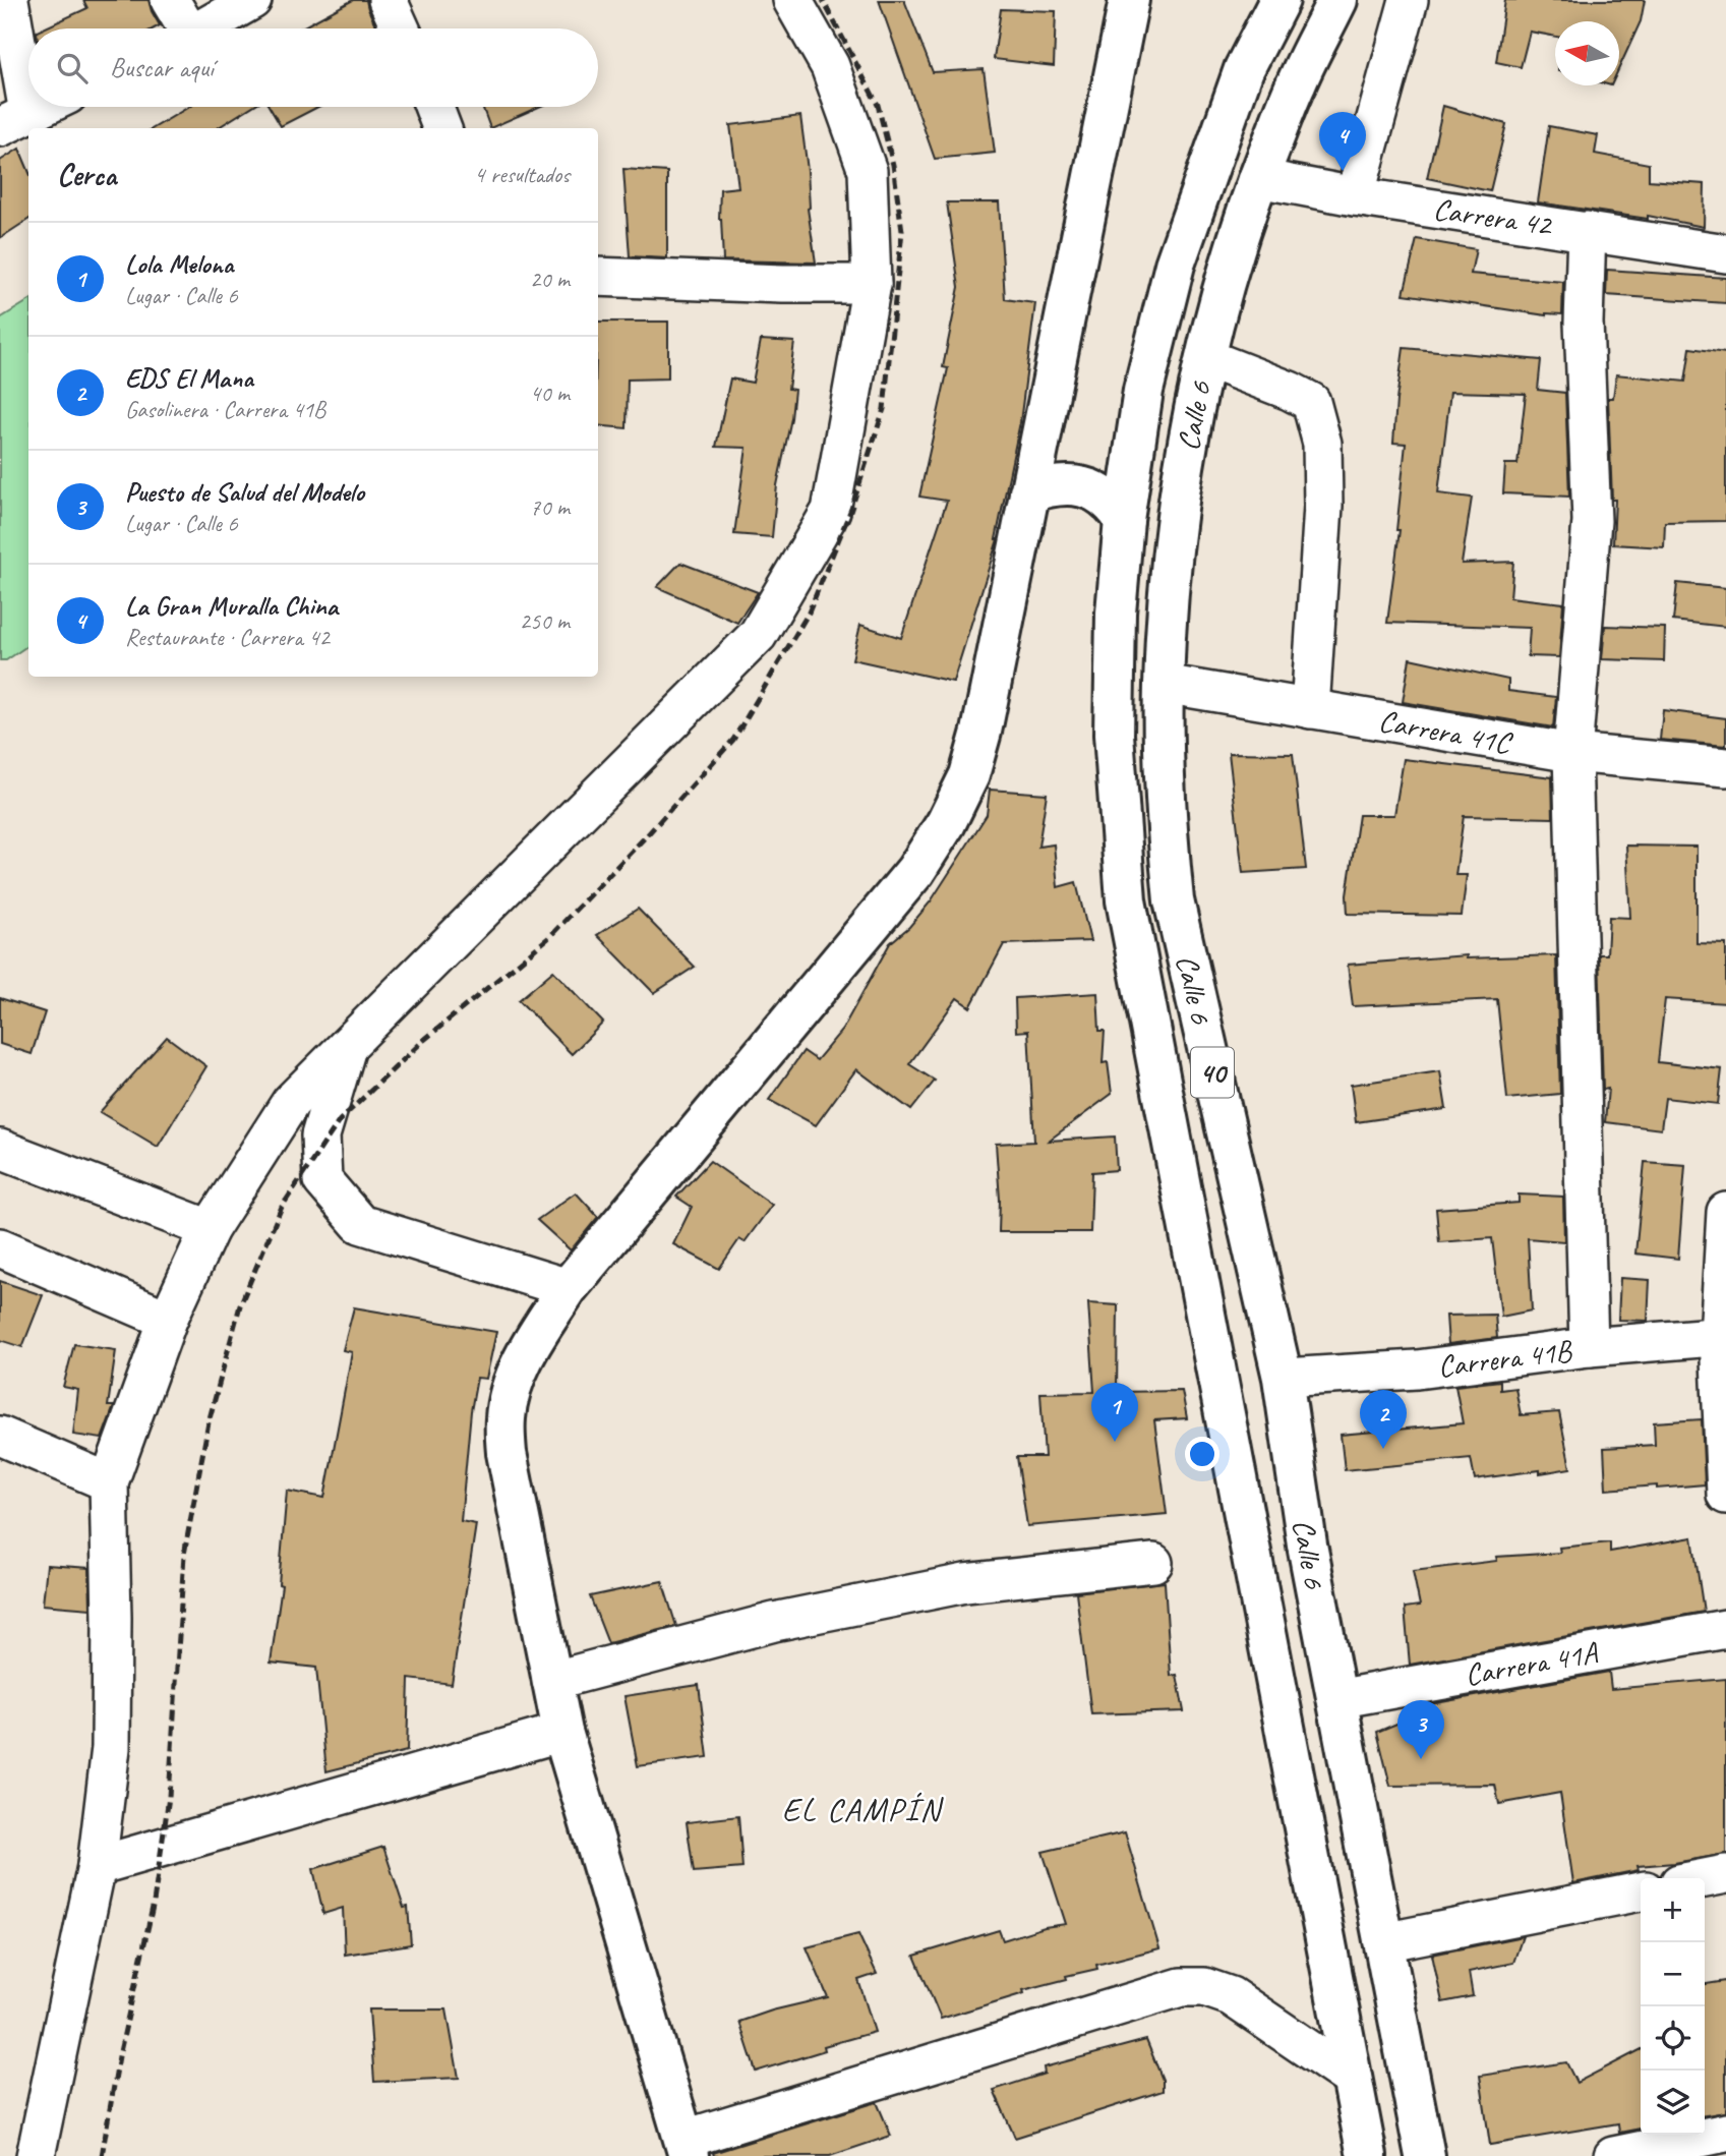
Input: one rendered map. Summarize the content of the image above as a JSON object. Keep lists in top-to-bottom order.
{
  "streets": {
    "main road": ["Calle 6", "40"],
    "street": [
      "Carrera 42",
      "Carrera 41C",
      "Carrera 41B",
      "Carrera 41A"
    ]
  },
  "crossings": [
    ["Carrera 42", "Calle 6"],
    ["Calle 6", "Carrera 41C"],
    ["Calle 6", "Carrera 41B"],
    ["Calle 6", "Carrera 41A"]
  ],
  "districts": ["EL CAMPÍN"],
  "north": "left",
  "page": {
    "search": "Buscar aquí",
    "pins": [
      "4",
      "1",
      "2",
      "3"
    ],
    "heading": ["Cerca", "4 resultados"],
    "list": [
      {
        "mark": "1",
        "name": "Lola Melona",
        "note": "Lugar · Calle 6",
        "value": "20 m"
      },
      {
        "mark": "2",
        "name": "EDS El Mana",
        "note": "Gasolinera · Carrera 41B",
        "value": "40 m"
      },
      {
        "mark": "3",
        "name": "Puesto de Salud del Modelo",
        "note": "Lugar · Calle 6",
        "value": "70 m"
      },
      {
        "mark": "4",
        "name": "La Gran Muralla China",
        "note": "Restaurante · Carrera 42",
        "value": "250 m"
      }
    ],
    "map_buttons": ["+", "−"]
  }
}
